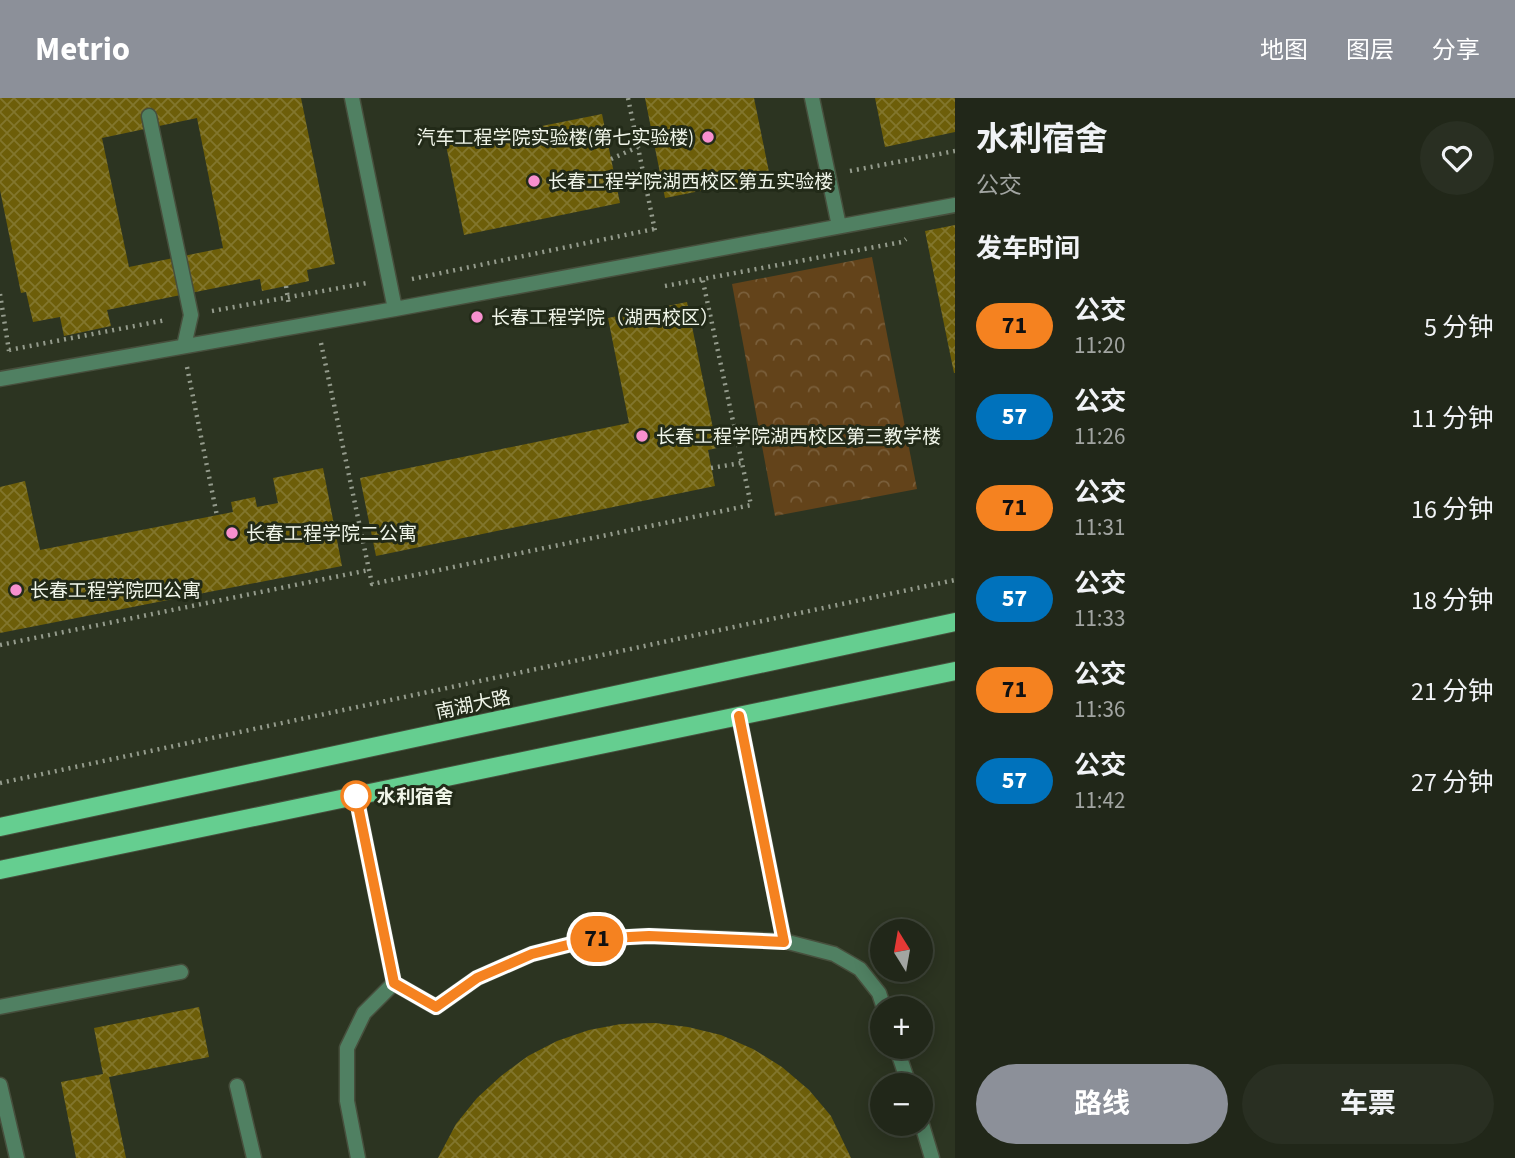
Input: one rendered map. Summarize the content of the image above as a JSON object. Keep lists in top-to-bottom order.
{
  "streets": {
    "main road": ["南湖大路"]
  },
  "places": [
    "汽车工程学院实验楼(第七实验楼)",
    "长春工程学院湖西校区第五实验楼",
    "长春工程学院（湖西校区）",
    "长春工程学院湖西校区第三教学楼",
    "长春工程学院二公寓",
    "长春工程学院四公寓",
    "水利宿舍"
  ],
  "lines": ["bus line 71"],
  "north": "top",
  "page": {
    "header": "Metrio",
    "nav": ["地图", "图层", "分享"],
    "on_map": "71",
    "heading": [
      ["水利宿舍", "公交"],
      "发车时间"
    ],
    "list": [
      {
        "mark": "71",
        "name": "公交",
        "note": "11:20",
        "value": "5 分钟"
      },
      {
        "mark": "57",
        "name": "公交",
        "note": "11:26",
        "value": "11 分钟"
      },
      {
        "mark": "71",
        "name": "公交",
        "note": "11:31",
        "value": "16 分钟"
      },
      {
        "mark": "57",
        "name": "公交",
        "note": "11:33",
        "value": "18 分钟"
      },
      {
        "mark": "71",
        "name": "公交",
        "note": "11:36",
        "value": "21 分钟"
      },
      {
        "mark": "57",
        "name": "公交",
        "note": "11:42",
        "value": "27 分钟"
      }
    ],
    "map_buttons": ["+", "−"],
    "buttons": ["路线", "车票"]
  }
}
